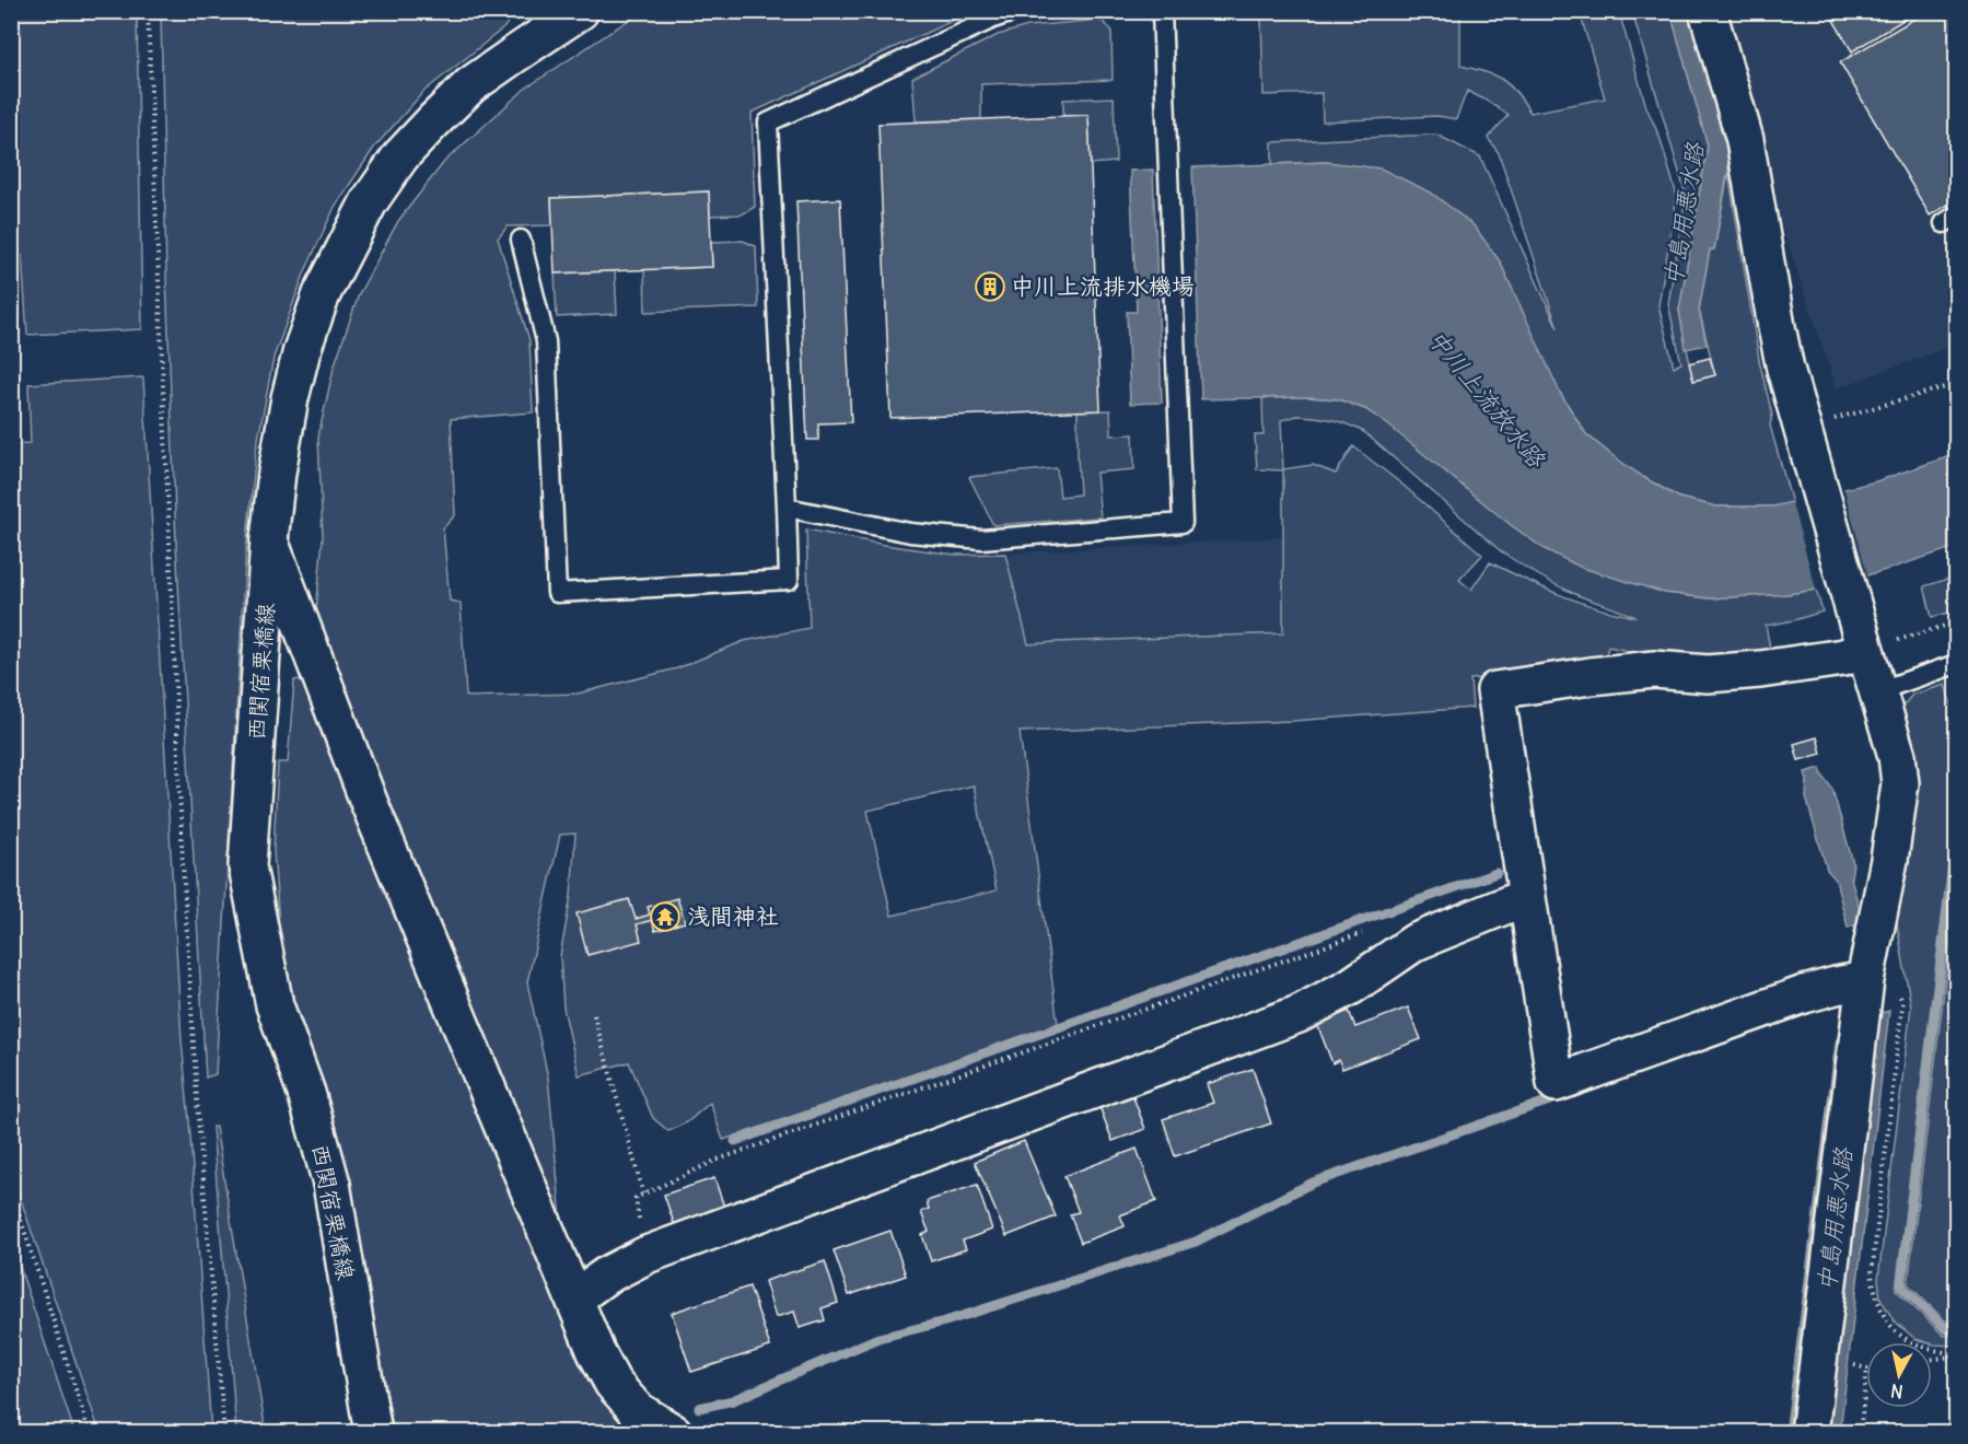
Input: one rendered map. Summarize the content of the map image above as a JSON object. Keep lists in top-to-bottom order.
{
  "streets": {
    "street": ["西関宿栗橋線"]
  },
  "water": ["中島用悪水路", "中川上流放水路"],
  "places": {
    "building": ["中川上流排水機場"],
    "temple": ["浅間神社"]
  },
  "north": "bottom"
}
